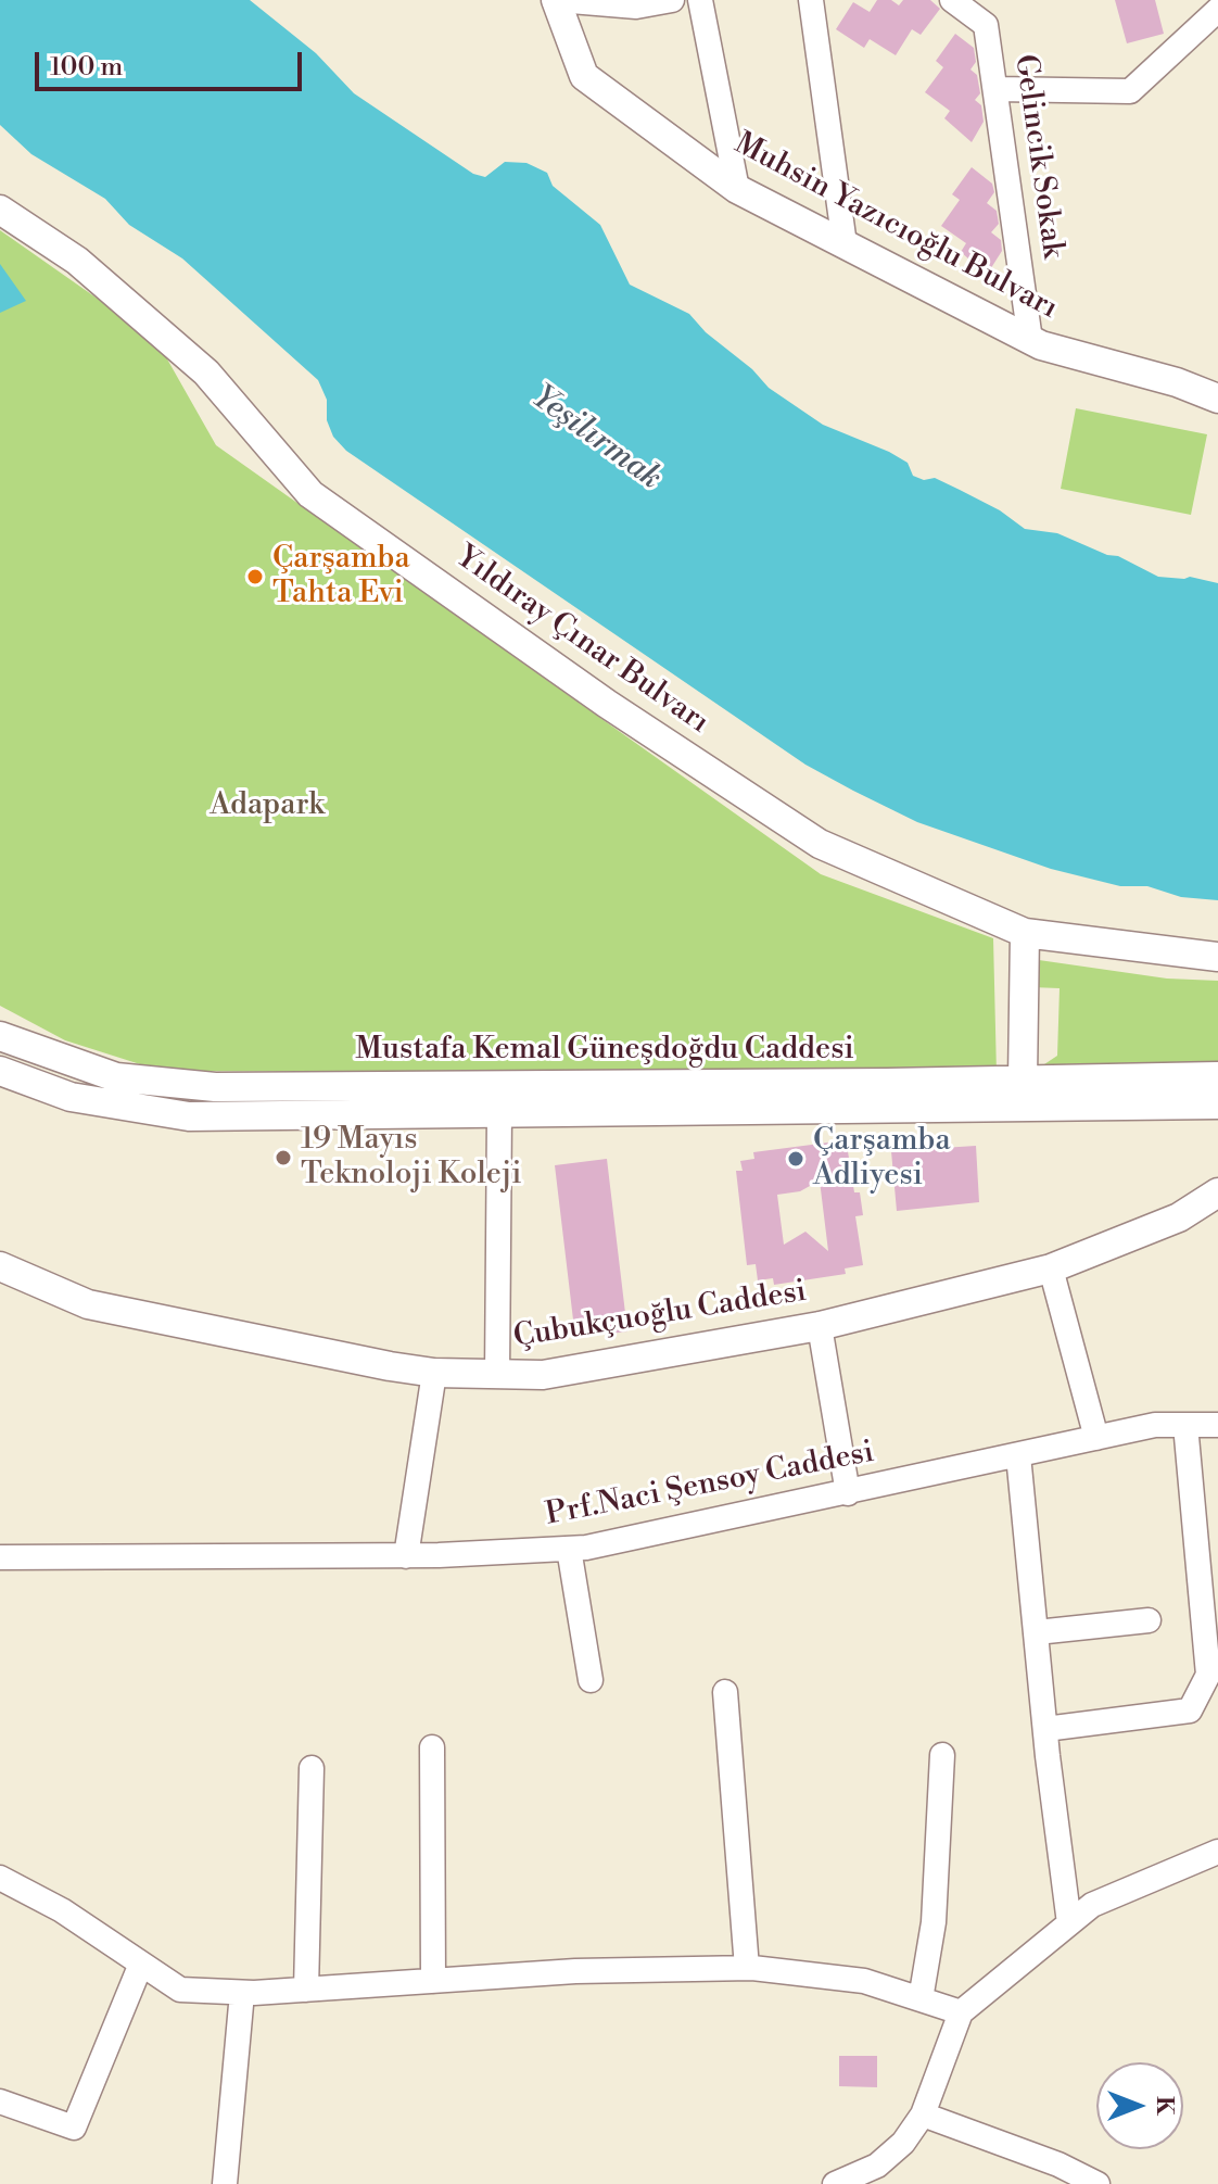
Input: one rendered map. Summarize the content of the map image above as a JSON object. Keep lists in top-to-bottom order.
{
  "streets": {
    "main road": [
      "Muhsin Yazıcıoğlu Bulvarı",
      "Yıldıray Çınar Bulvarı",
      "Mustafa Kemal Güneşdoğdu Caddesi",
      "Çubukçuoğlu Caddesi"
    ],
    "street": ["Gelincik Sokak", "Prf.Naci Şensoy Caddesi"]
  },
  "crossings": [
    ["Gelincik Sokak", "Muhsin Yazıcıoğlu Bulvarı"]
  ],
  "water": ["Yeşilırmak"],
  "parks": ["Adapark"],
  "places": ["Çarşamba Tahta Evi", "19 Mayıs Teknoloji Koleji", "Çarşamba Adliyesi"],
  "scale_bar": "100 m",
  "north": "right"
}
